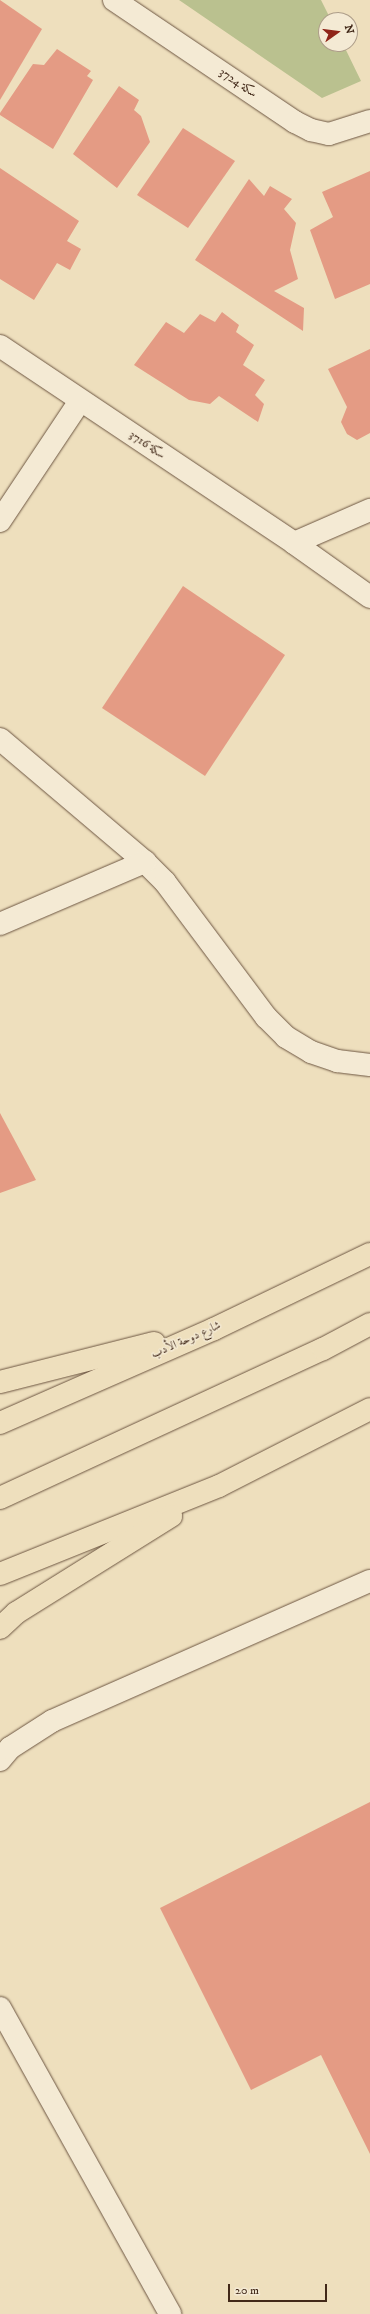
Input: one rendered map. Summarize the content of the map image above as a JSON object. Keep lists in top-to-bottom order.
{
  "streets": {
    "main road": ["شارع دوحة الأدب"],
    "street": ["سكة 3724", "سكة 3716"]
  },
  "scale_bar": "20 m",
  "north": "right"
}
